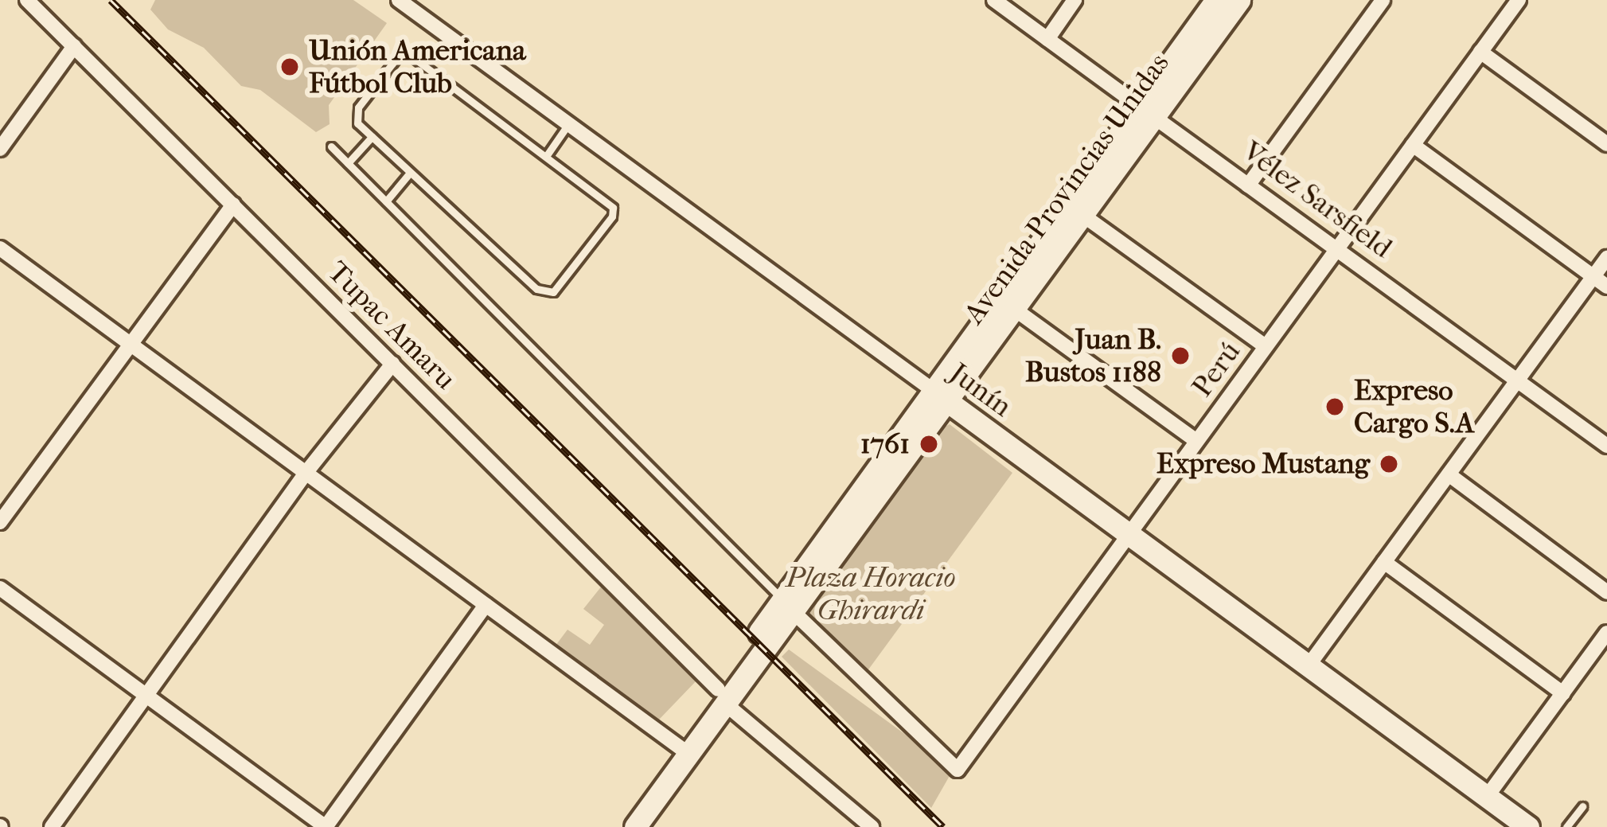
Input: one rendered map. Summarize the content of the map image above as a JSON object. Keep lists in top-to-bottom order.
{
  "streets": {
    "main road": ["Avenida Provincias Unidas", "Junín"],
    "street": ["Vélez Sarsfield", "Tupac Amaru", "Perú"]
  },
  "crossings": [
    ["Avenida Provincias Unidas", "Vélez Sarsfield"],
    ["Avenida Provincias Unidas", "Tupac Amaru"],
    ["Avenida Provincias Unidas", "Perú"],
    ["Avenida Provincias Unidas", "Junín"],
    ["Vélez Sarsfield", "Perú"],
    ["Perú", "Junín"]
  ],
  "parks": ["Plaza Horacio Ghirardi"],
  "places": [
    "Unión Americana Fútbol Club",
    "Juan B. Bustos 1188",
    "Expreso Cargo S.A",
    "1761",
    "Expreso Mustang"
  ]
}
